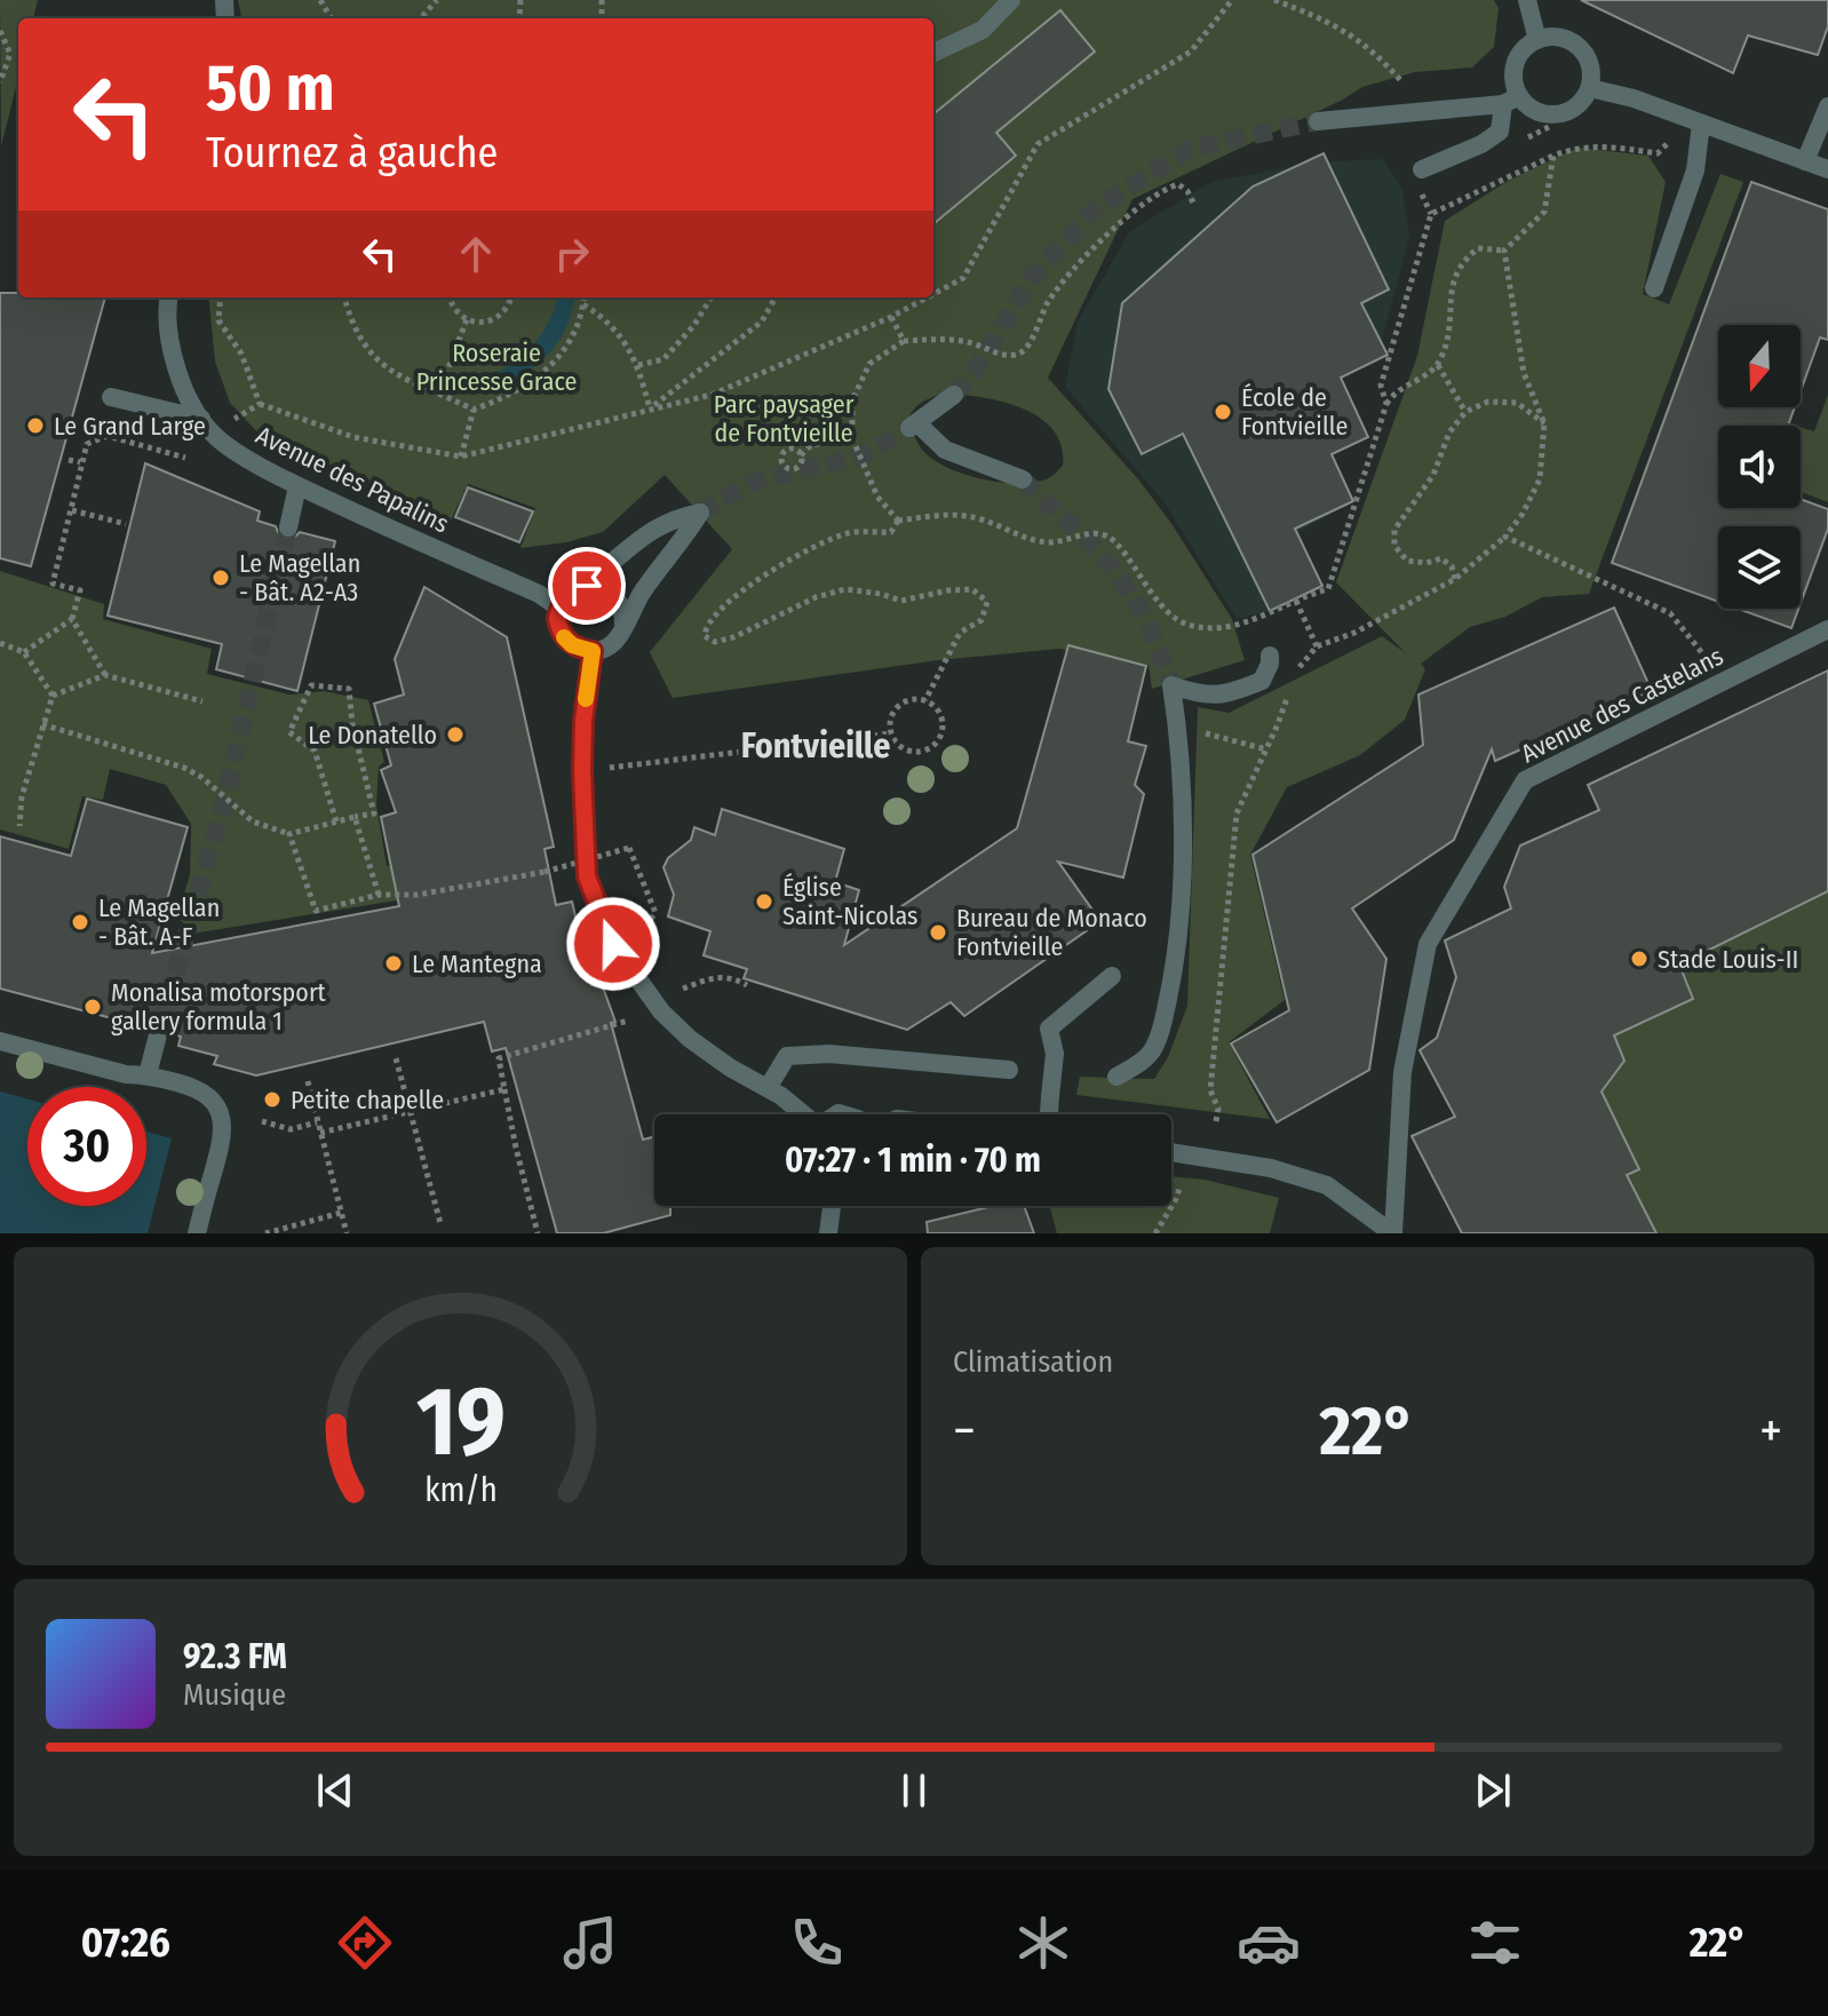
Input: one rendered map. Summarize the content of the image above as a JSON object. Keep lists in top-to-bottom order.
{
  "streets": {
    "street": ["Avenue des Papalins", "Avenue des Castelans"]
  },
  "districts": ["Fontvieille"],
  "parks": ["Roseraie Princesse Grace", "Parc paysager de Fontvieille"],
  "places": [
    "École de Fontvieille",
    "Le Grand Large",
    "Le Magellan - Bât. A2-A3",
    "Le Donatello",
    "Église Saint-Nicolas",
    "Le Magellan - Bât. A-F",
    "Bureau de Monaco Fontvieille",
    "Stade Louis-II",
    "Le Mantegna",
    "Monalisa motorsport gallery formula 1",
    "Petite chapelle"
  ],
  "north": "bottom",
  "page": {
    "turn": ["50 m", "Tournez à gauche"],
    "limit": "30",
    "trip": "07:27 · 1 min · 70 m",
    "tile": "Climatisation",
    "heat": ["−", "22°", "+"],
    "song": ["92.3 FM", "Musique"],
    "tabs": ["07:26", "22°"],
    "gauge": ["19", "km/h"]
  }
}
